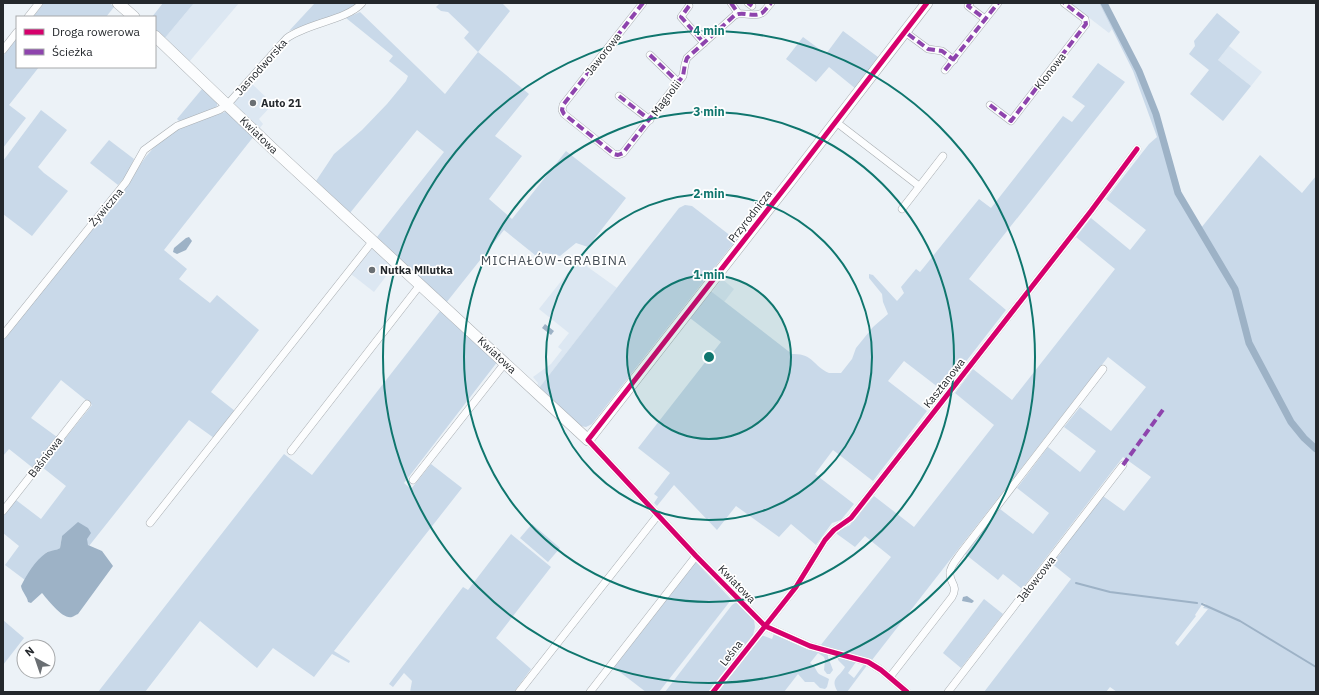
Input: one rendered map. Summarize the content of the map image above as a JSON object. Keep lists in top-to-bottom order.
{
  "streets": {
    "street": [
      "Jaworowa",
      "Jasnodworska",
      "Klonowa",
      "Magnolii",
      "Kwiatowa",
      "Żywiczna",
      "Przyrodnicza",
      "Kasztanowa",
      "Baśniowa",
      "Jałowcowa",
      "Leśna"
    ]
  },
  "crossings": [
    ["Jaworowa", "Magnolii"],
    ["Jasnodworska", "Kwiatowa"],
    ["Jasnodworska", "Żywiczna"],
    ["Kwiatowa", "Żywiczna"],
    ["Kwiatowa", "Przyrodnicza"],
    ["Kwiatowa", "Kasztanowa"],
    ["Kwiatowa", "Leśna"],
    ["Kasztanowa", "Leśna"]
  ],
  "districts": ["MICHAŁÓW-GRABINA"],
  "places": ["Auto 21", "Nutka Milutka"],
  "legend": ["Droga rowerowa", "Ścieżka"],
  "north": "top left",
  "rings": [
    "4 min",
    "3 min",
    "2 min",
    "1 min"
  ]
}
